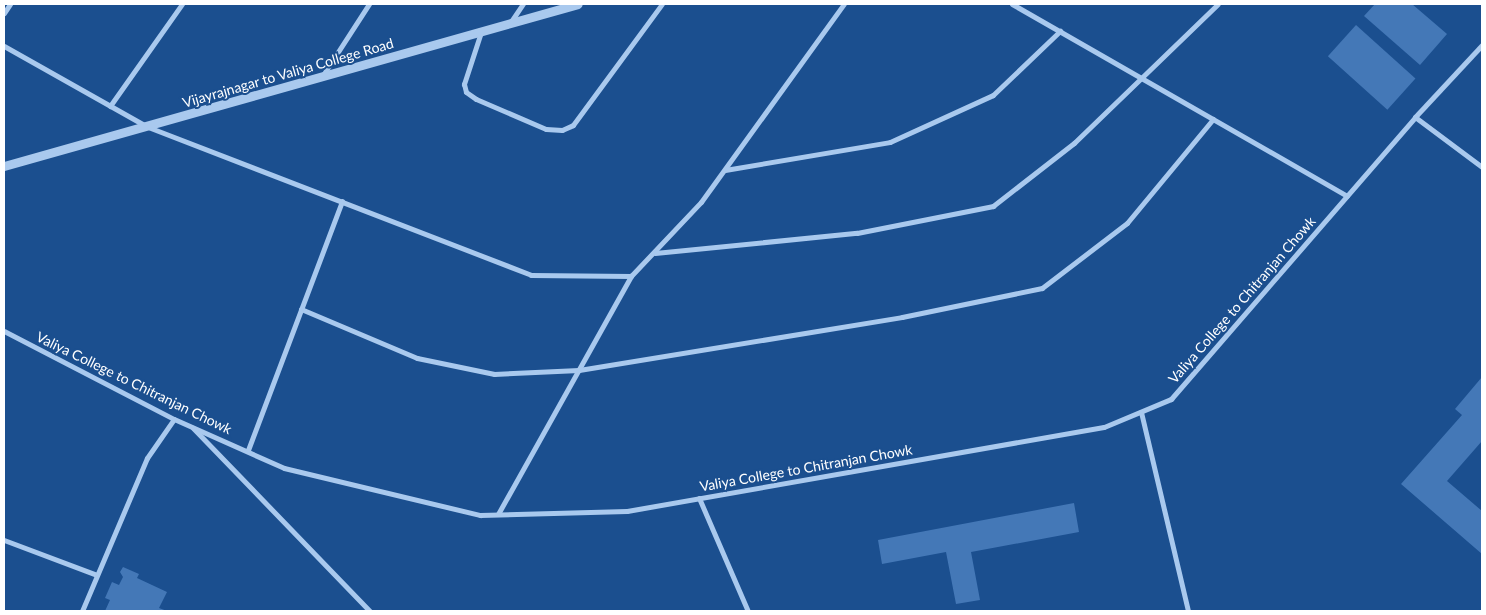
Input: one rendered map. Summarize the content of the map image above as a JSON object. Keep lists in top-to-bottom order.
{
  "streets": {
    "street": ["Vijayrajnagar to Valiya College Road", "Valiya College to Chitranjan Chowk"]
  }
}
